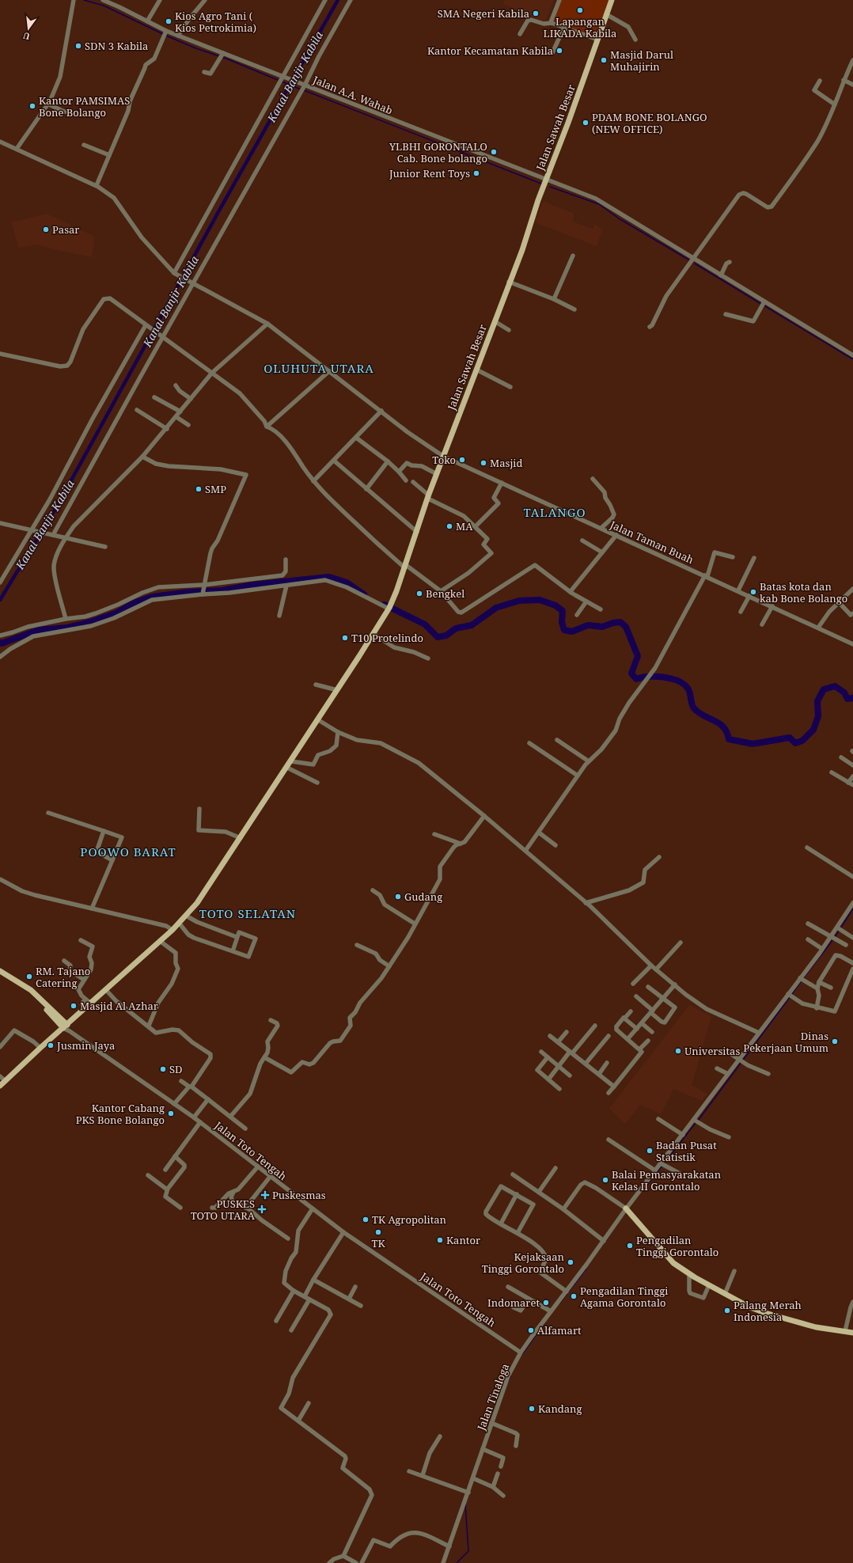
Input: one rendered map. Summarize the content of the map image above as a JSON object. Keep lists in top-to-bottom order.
{
  "streets": {
    "main road": ["Jalan Sawah Besar"],
    "street": [
      "Jalan A.A. Wahab",
      "Jalan Taman Buah",
      "Jalan Toto Tengah",
      "Jalan Tinaloga"
    ]
  },
  "crossings": [
    ["Jalan A.A. Wahab", "Jalan Sawah Besar"],
    ["Jalan Sawah Besar", "Jalan Taman Buah"],
    ["Jalan Sawah Besar", "Jalan Toto Tengah"],
    ["Jalan Toto Tengah", "Jalan Tinaloga"]
  ],
  "districts": [
    "OLUHUTA UTARA",
    "TALANGO",
    "POOWO BARAT",
    "TOTO SELATAN"
  ],
  "water": ["Kanal Banjir Kabila"],
  "places": {
    "other": [
      "Lapangan LIKADA Kabila",
      "SMA Negeri Kabila",
      "Kios Agro Tani ( Kios Petrokimia)",
      "SDN 3 Kabila",
      "Kantor Kecamatan Kabila",
      "Masjid Darul Muhajirin",
      "Kantor PAMSIMAS Bone Bolango",
      "PDAM BONE BOLANGO (NEW OFFICE)",
      "YLBHI GORONTALO Cab. Bone bolango",
      "Junior Rent Toys",
      "Pasar",
      "Toko",
      "Masjid",
      "SMP",
      "MA",
      "Batas kota dan kab Bone Bolango",
      "Bengkel",
      "T10 Protelindo",
      "Gudang",
      "RM. Tajano Catering",
      "Masjid Al Azhar",
      "Dinas Pekerjaan Umum",
      "Jusmin Jaya",
      "Universitas",
      "SD",
      "Kantor Cabang PKS Bone Bolango",
      "Badan Pusat Statistik",
      "Balai Pemasyarakatan Kelas II Gorontalo",
      "TK Agropolitan",
      "TK",
      "Kantor",
      "Pengadilan Tinggi Gorontalo",
      "Kejaksaan Tinggi Gorontalo",
      "Pengadilan Tinggi Agama Gorontalo",
      "Indomaret",
      "Palang Merah Indonesia",
      "Alfamart",
      "Kandang"
    ],
    "health": ["Puskesmas", "PUSKES TOTO UTARA"]
  },
  "north": "bottom"
}
